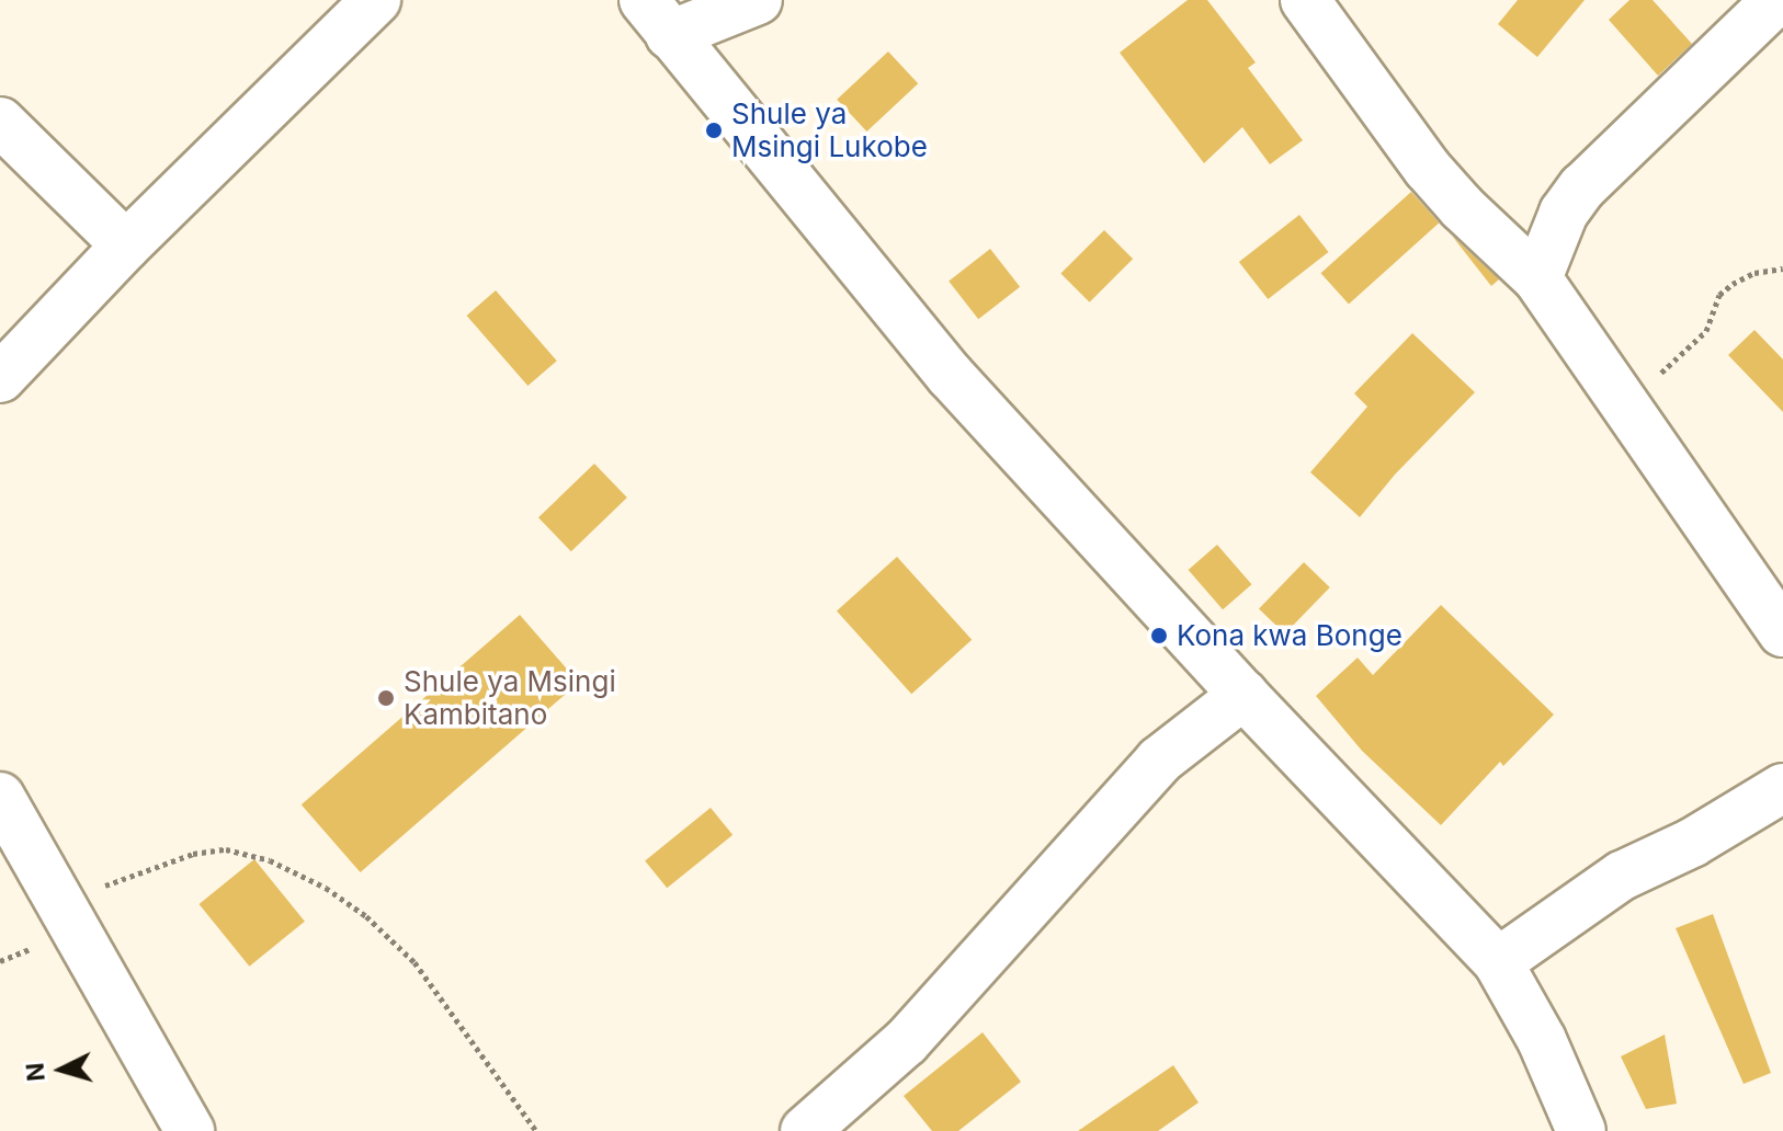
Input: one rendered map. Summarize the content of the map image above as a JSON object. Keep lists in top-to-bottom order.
{
  "places": ["Shule ya Msingi Lukobe", "Kona kwa Bonge", "Shule ya Msingi Kambitano"],
  "north": "left"
}
